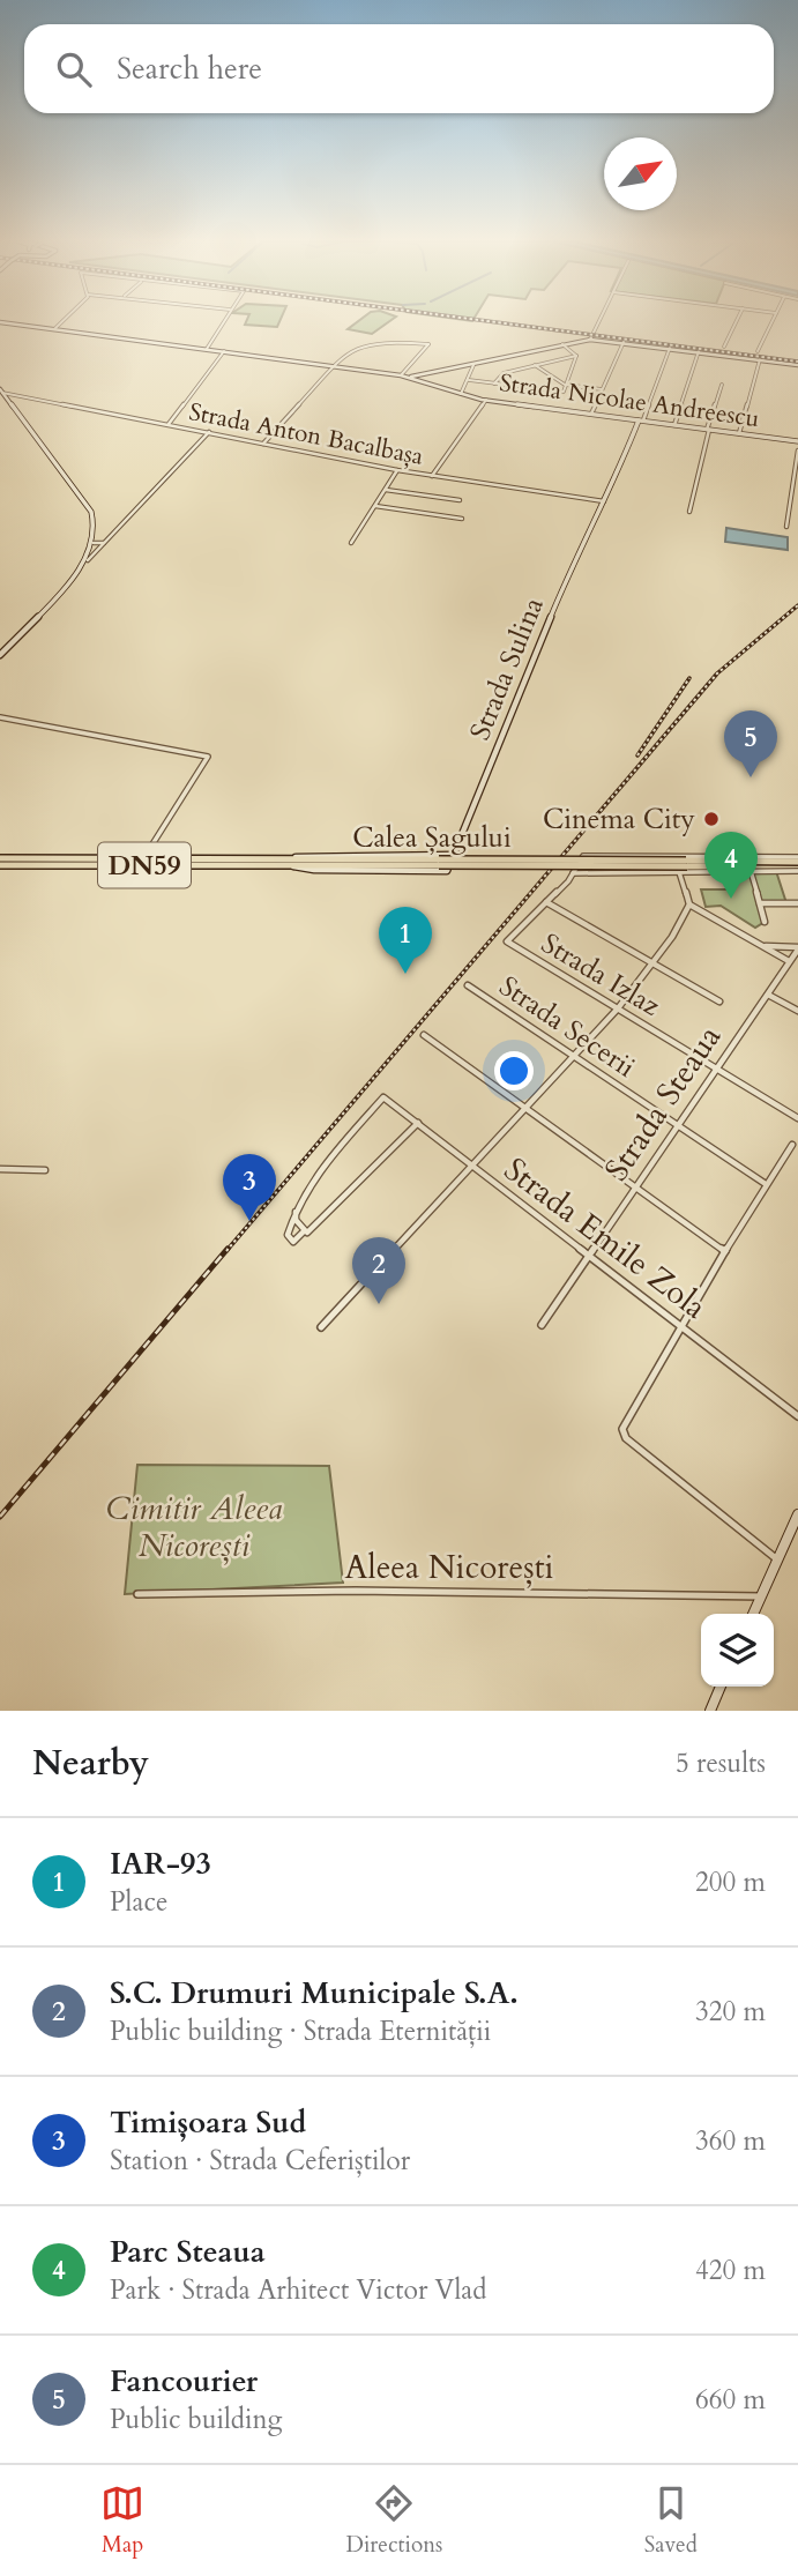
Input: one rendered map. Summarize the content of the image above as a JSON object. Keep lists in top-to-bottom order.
{
  "streets": {
    "main road": ["Calea Șagului", "DN59"],
    "street": [
      "Strada Nicolae Andreescu",
      "Strada Anton Bacalbașa",
      "Strada Sulina",
      "Strada Izlaz",
      "Strada Secerii",
      "Strada Steaua",
      "Strada Emile Zola",
      "Aleea Nicorești"
    ]
  },
  "crossings": [
    ["Strada Nicolae Andreescu", "Strada Sulina"],
    ["Strada Anton Bacalbașa", "Strada Sulina"],
    ["Strada Sulina", "Calea Șagului"],
    ["Strada Izlaz", "Strada Steaua"],
    ["Strada Secerii", "Strada Steaua"],
    ["Strada Steaua", "Strada Emile Zola"]
  ],
  "parks": ["Cimitir Aleea Nicorești"],
  "places": ["Cinema City"],
  "north": "top right",
  "page": {
    "search": "Search here",
    "pins": [
      "5",
      "4",
      "1",
      "3",
      "2"
    ],
    "heading": ["Nearby", "5 results"],
    "list": [
      {
        "mark": "1",
        "name": "IAR-93",
        "note": "Place",
        "value": "200 m"
      },
      {
        "mark": "2",
        "name": "S.C. Drumuri Municipale S.A.",
        "note": "Public building · Strada Eternității",
        "value": "320 m"
      },
      {
        "mark": "3",
        "name": "Timișoara Sud",
        "note": "Station · Strada Ceferiștilor",
        "value": "360 m"
      },
      {
        "mark": "4",
        "name": "Parc Steaua",
        "note": "Park · Strada Arhitect Victor Vlad",
        "value": "420 m"
      },
      {
        "mark": "5",
        "name": "Fancourier",
        "note": "Public building",
        "value": "660 m"
      }
    ],
    "nav": ["Map", "Directions", "Saved"]
  }
}
